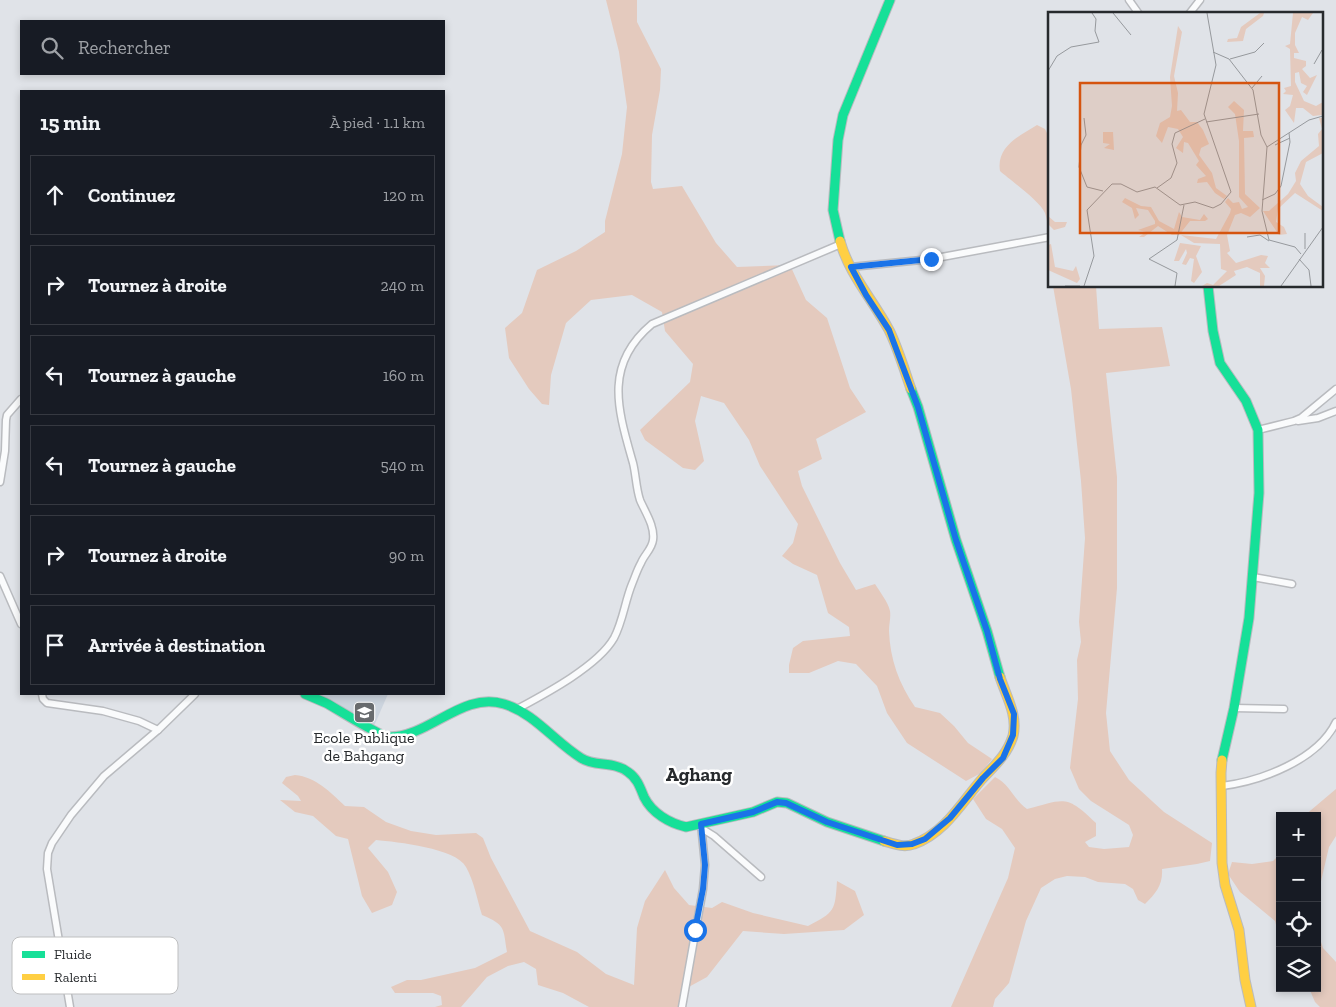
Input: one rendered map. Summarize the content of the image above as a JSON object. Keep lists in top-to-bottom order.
{
  "districts": ["Aghang"],
  "places": {
    "school or university": ["Ecole Publique de Bahgang"]
  },
  "legend": ["Fluide", "Ralenti"],
  "page": {
    "search": "Rechercher",
    "heading": ["15 min", "À pied · 1.1 km"],
    "list": [
      ["Continuez", "120 m"],
      ["Tournez à droite", "240 m"],
      ["Tournez à gauche", "160 m"],
      ["Tournez à gauche", "540 m"],
      ["Tournez à droite", "90 m"],
      "Arrivée à destination"
    ],
    "map_buttons": ["+", "−"]
  }
}
